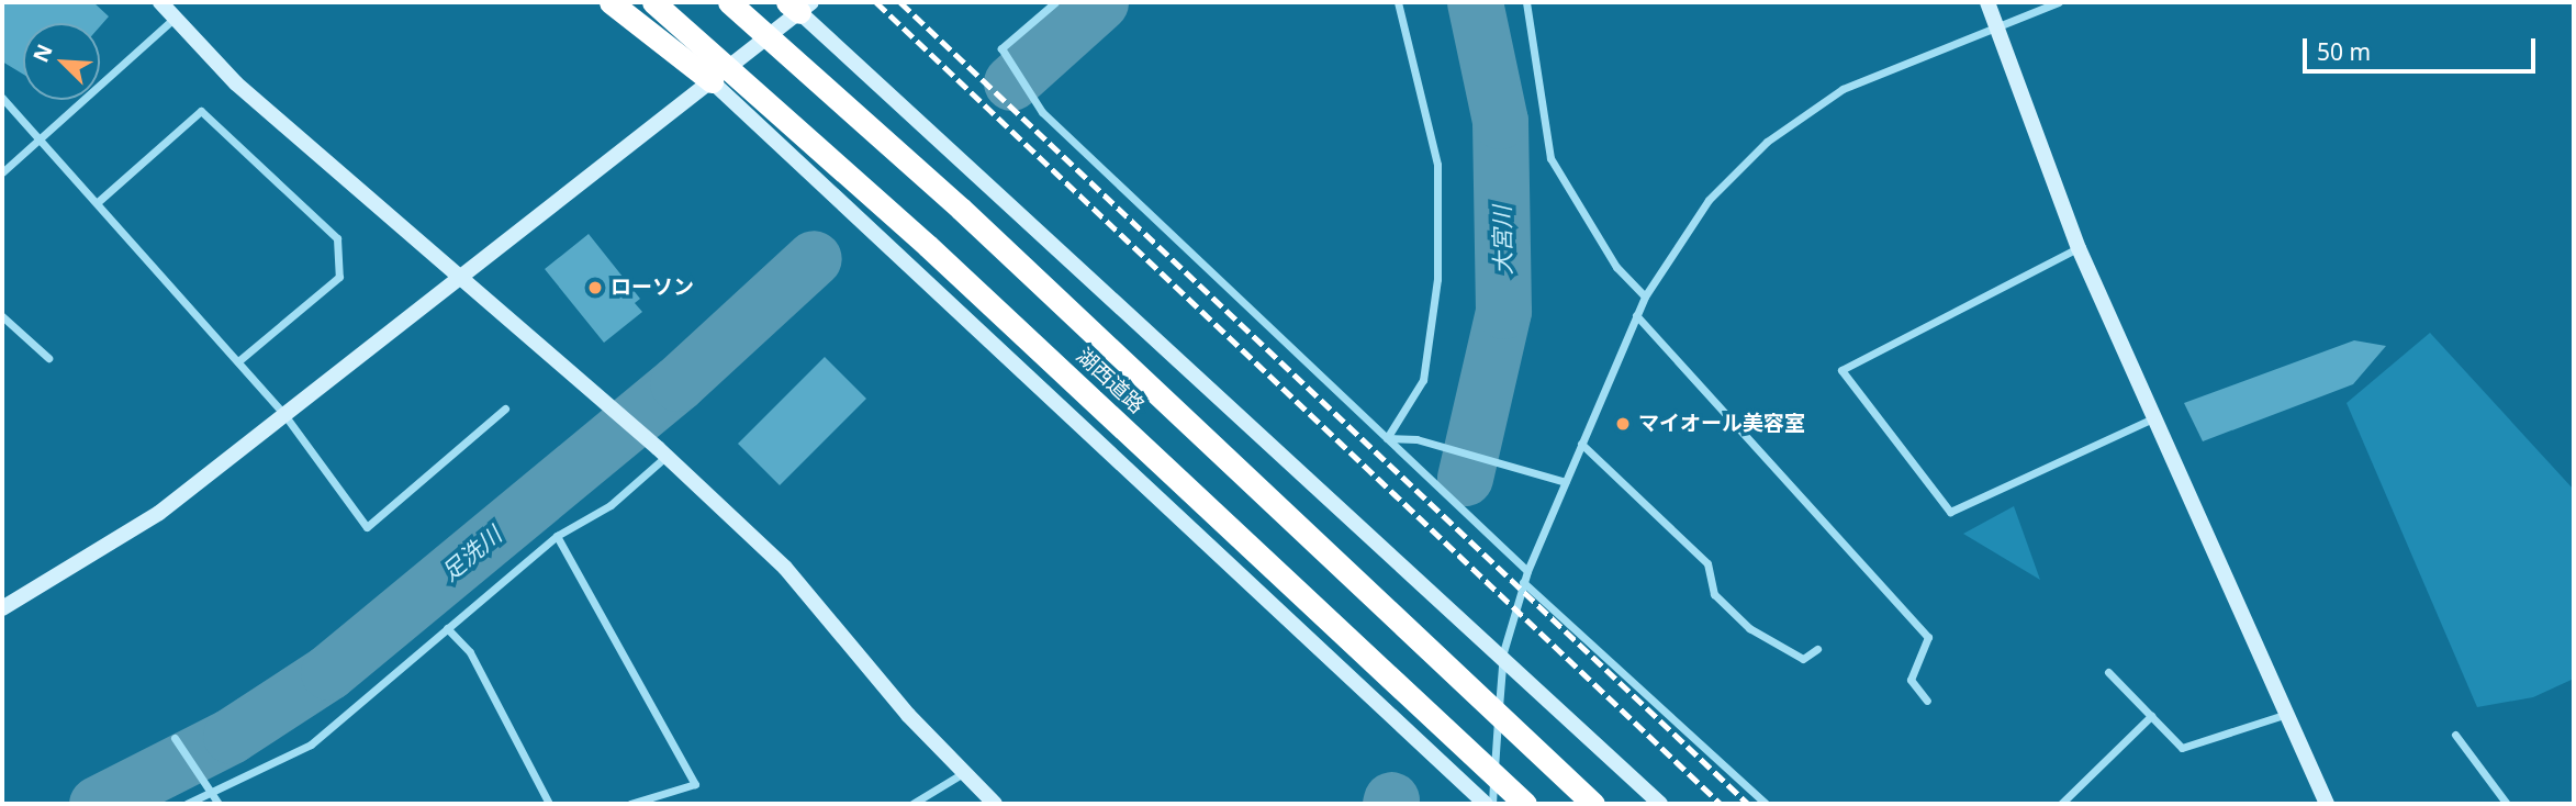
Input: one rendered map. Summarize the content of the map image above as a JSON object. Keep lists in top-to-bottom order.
{
  "streets": {
    "highway": ["湖西道路"]
  },
  "water": ["大宮川", "足洗川"],
  "places": ["ローソン", "マイオール美容室"],
  "scale_bar": "50 m",
  "north": "top left"
}
